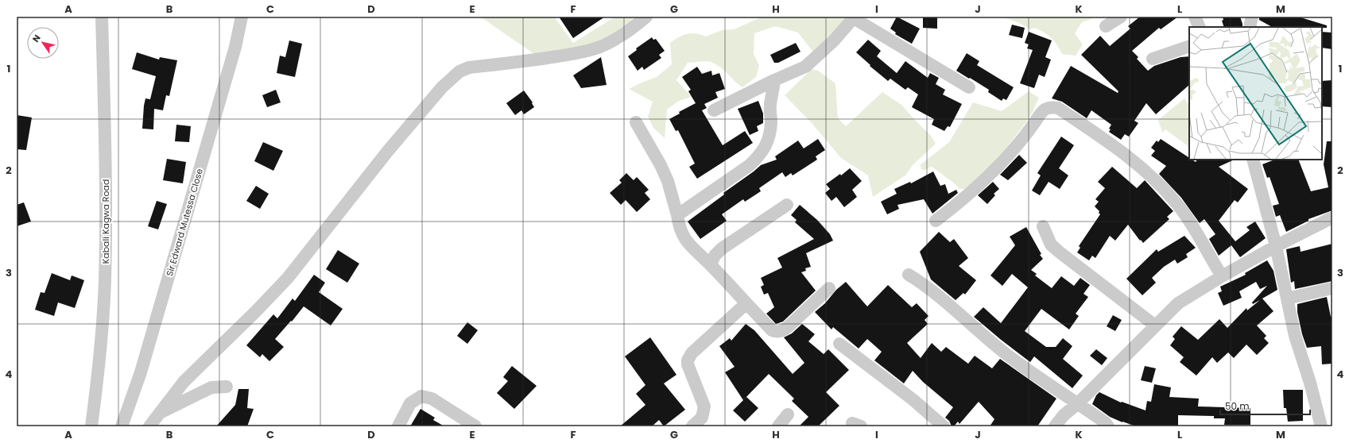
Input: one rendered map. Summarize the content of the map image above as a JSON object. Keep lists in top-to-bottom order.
{
  "streets": {
    "street": ["Kabali Kagwa Road", "Sir Edward Mutessa Close"]
  },
  "scale_bar": "50 m",
  "north": "top left",
  "grid": {
    "columns": [
      "A",
      "B",
      "C",
      "D",
      "E",
      "F",
      "G",
      "H",
      "I",
      "J",
      "K",
      "L",
      "M"
    ],
    "rows": [
      "1",
      "2",
      "3",
      "4"
    ]
  }
}
